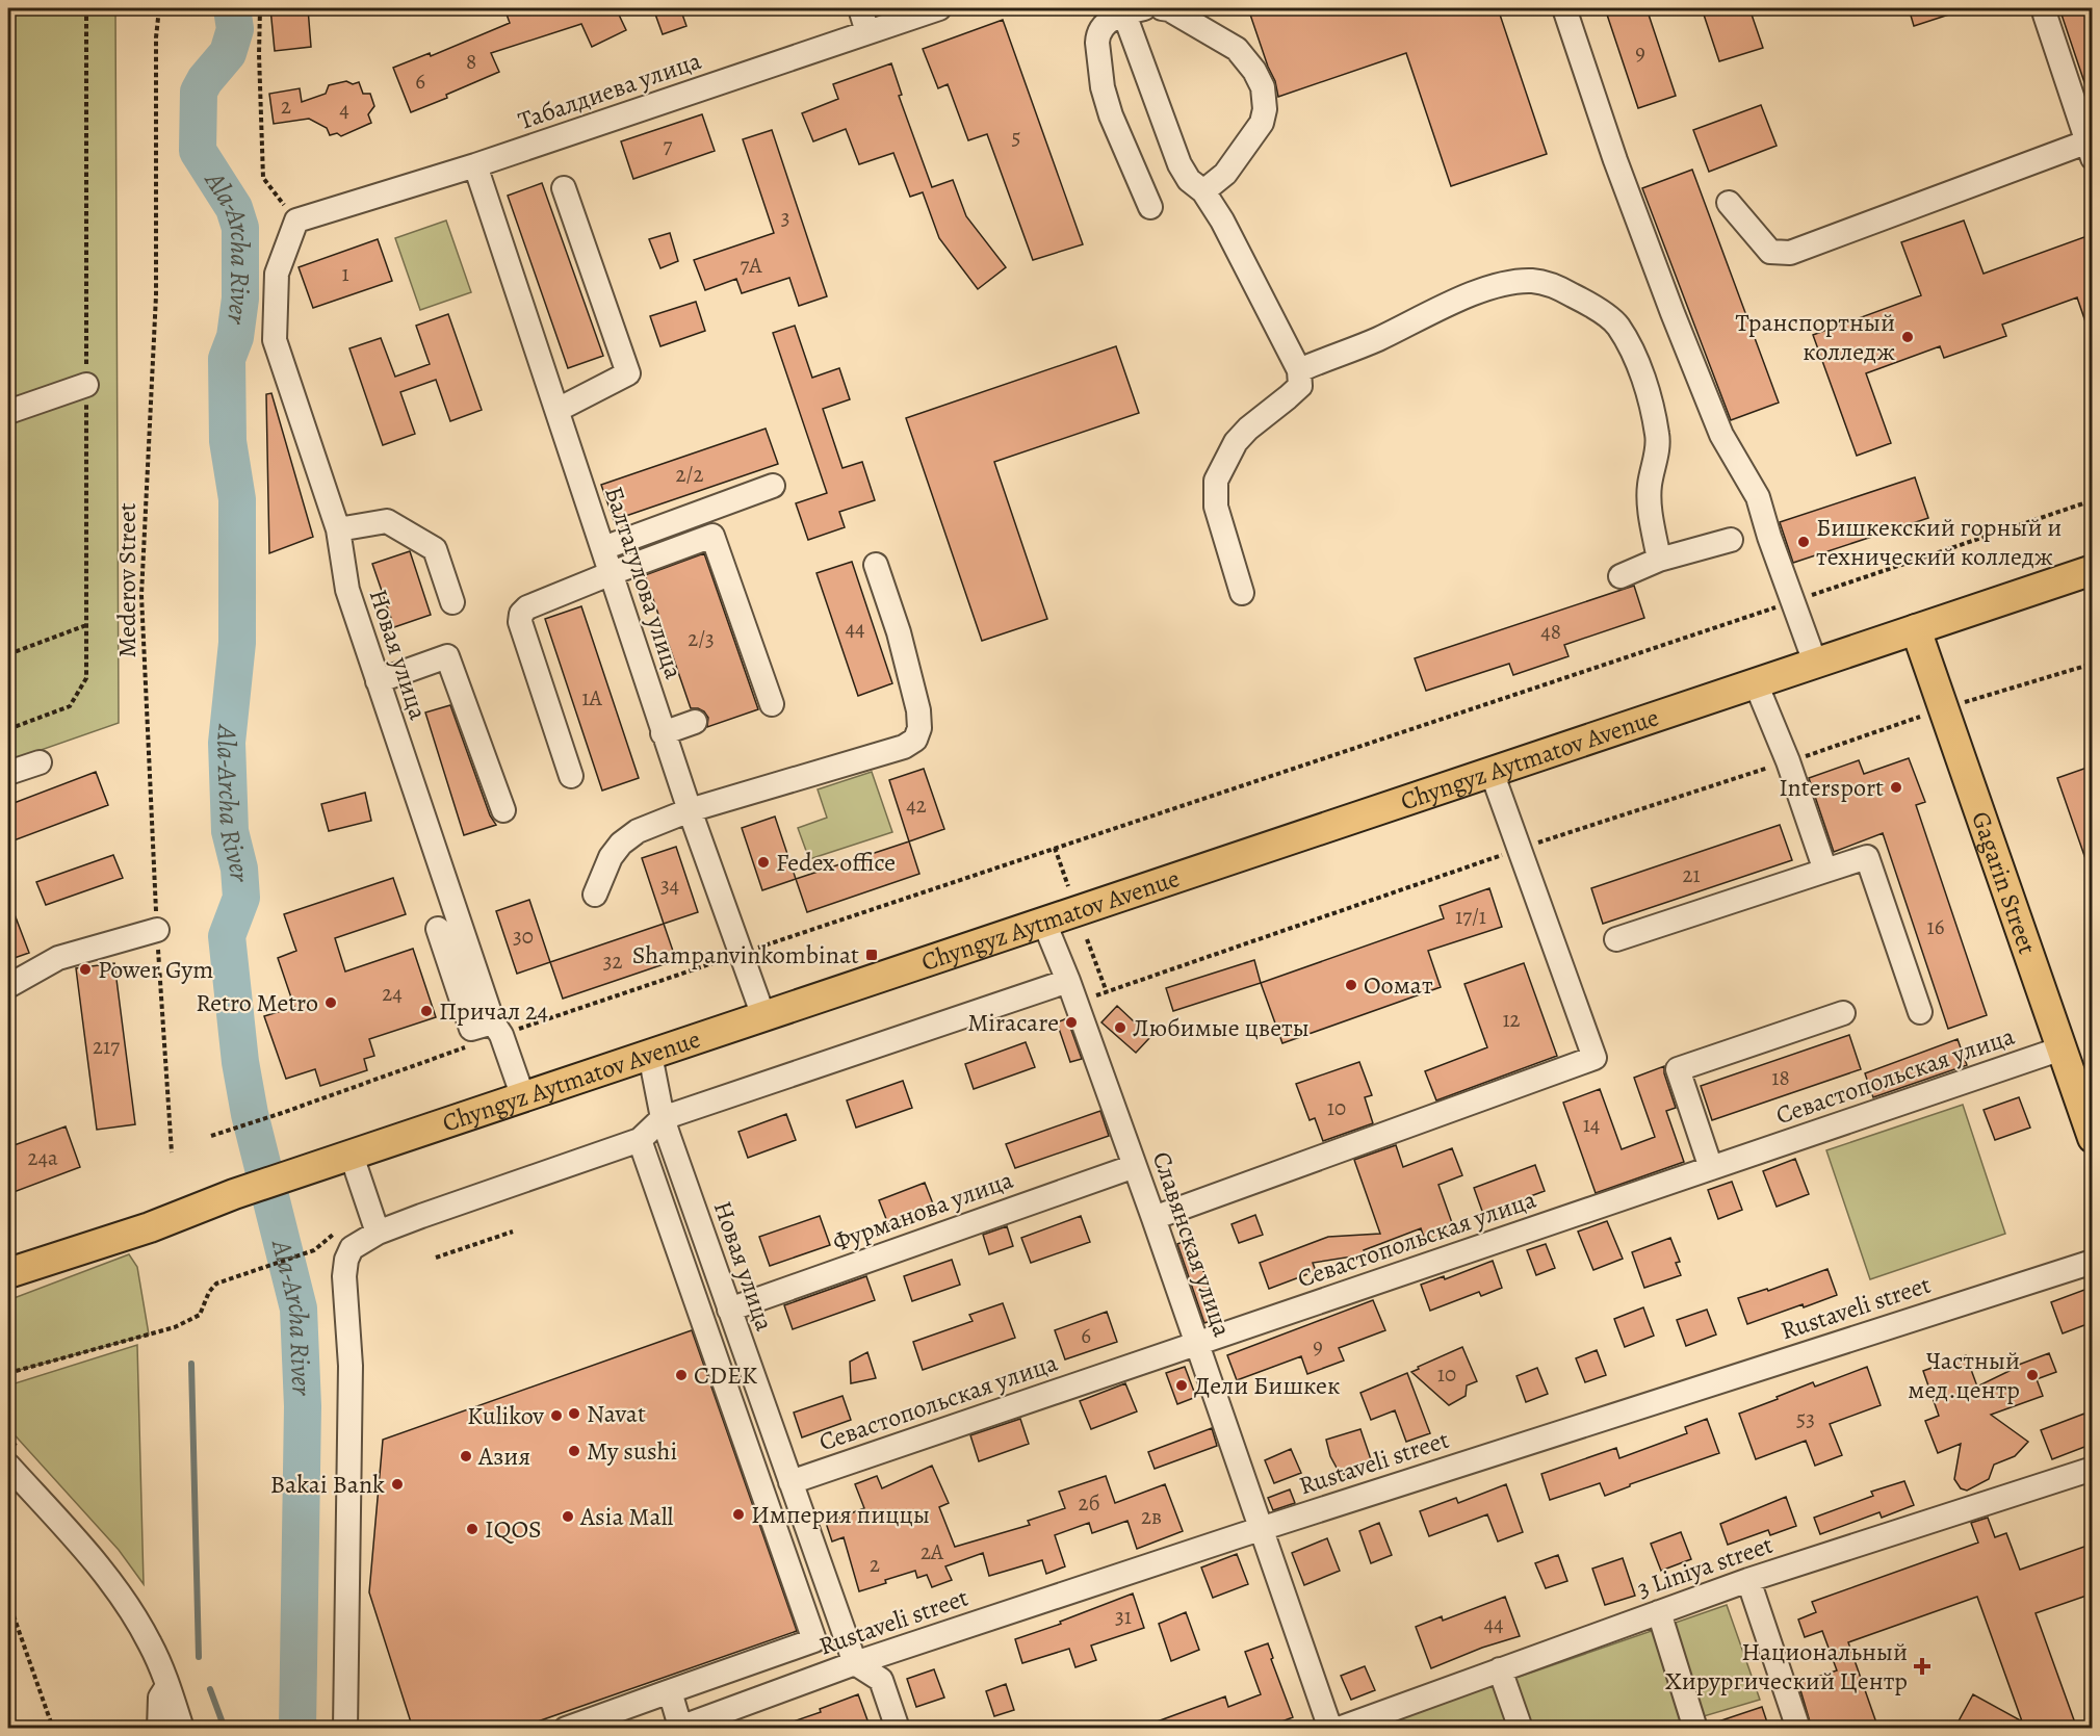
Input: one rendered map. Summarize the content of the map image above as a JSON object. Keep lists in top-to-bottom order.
{
  "streets": {
    "main road": ["Chyngyz Aytmatov Avenue", "Gagarin Street"],
    "street": [
      "Табалдиева улица",
      "Балтагулова улица",
      "Новая улица",
      "Севастопольская улица",
      "Фурманова улица",
      "Славянская улица",
      "Rustaveli street",
      "3 Liniya street"
    ],
    "path": ["Mederov Street"]
  },
  "crossings": [
    ["Табалдиева улица", "Балтагулова улица"],
    ["Табалдиева улица", "Новая улица"],
    ["Балтагулова улица", "Chyngyz Aytmatov Avenue"],
    ["Новая улица", "Chyngyz Aytmatov Avenue"],
    ["Новая улица", "Севастопольская улица"],
    ["Новая улица", "Фурманова улица"],
    ["Новая улица", "Rustaveli street"],
    ["Chyngyz Aytmatov Avenue", "Gagarin Street"],
    ["Chyngyz Aytmatov Avenue", "Славянская улица"],
    ["Gagarin Street", "Севастопольская улица"],
    ["Севастопольская улица", "Славянская улица"],
    ["Фурманова улица", "Славянская улица"],
    ["Славянская улица", "Rustaveli street"]
  ],
  "water": ["Ala-Archa River"],
  "places": {
    "other": [
      "Транспортный колледж",
      "Бишкекский горный и технический колледж",
      "Intersport",
      "Fedex office",
      "Power Gym",
      "Оомат",
      "Retro Metro",
      "Причал 24",
      "Miracare",
      "Любимые цветы",
      "CDEK",
      "Частный мед.центр",
      "Дели Бишкек",
      "Navat",
      "Kulikov",
      "My sushi",
      "Азия",
      "Bakai Bank",
      "Империя пиццы",
      "Asia Mall",
      "IQOS"
    ],
    "transit": ["Shampanvinkombinat"],
    "health": ["Национальный Хирургический Центр"]
  },
  "house_numbers": [
    "9",
    "8",
    "6",
    "2",
    "4",
    "5",
    "7",
    "3",
    "7А",
    "1",
    "2/2",
    "44",
    "48",
    "2/3",
    "1А",
    "42",
    "21",
    "34",
    "17/1",
    "16",
    "30",
    "32",
    "24",
    "12",
    "217",
    "18",
    "10",
    "14",
    "24а",
    "6",
    "9",
    "10",
    "53",
    "2б",
    "2в",
    "2А",
    "2",
    "31",
    "44"
  ]
}
